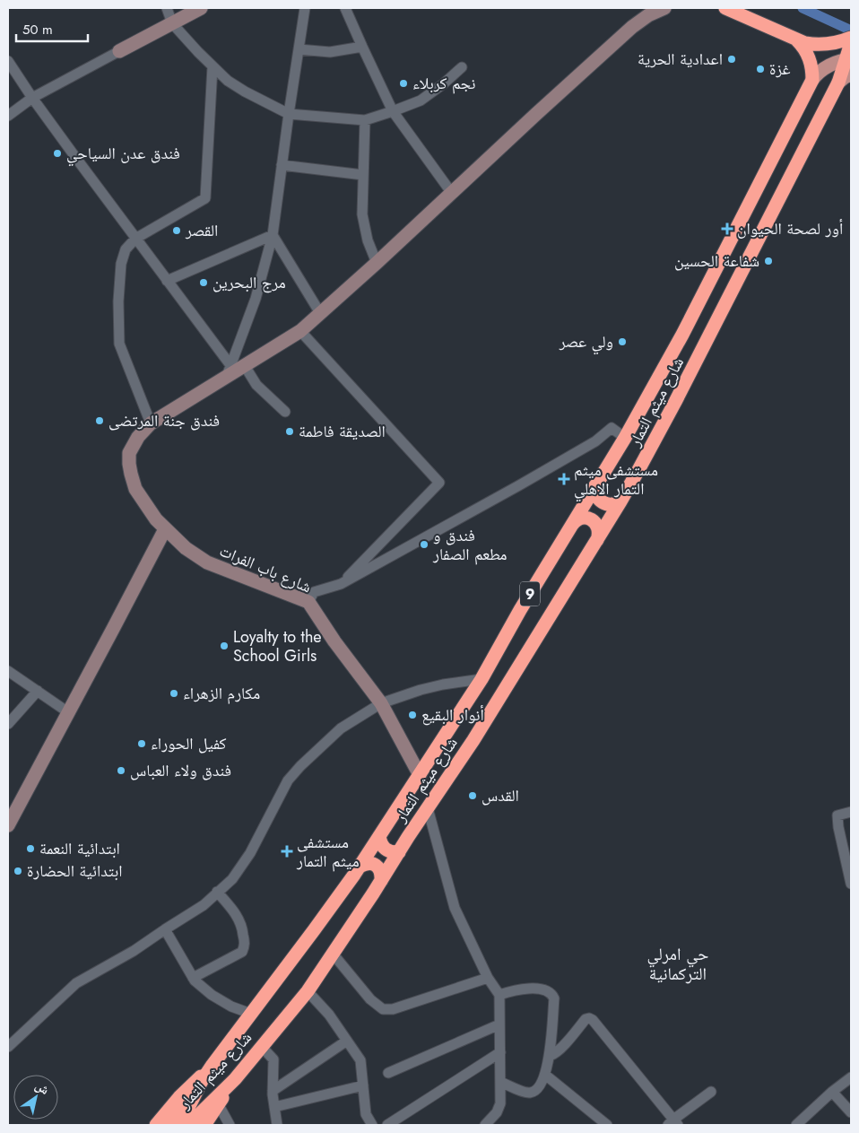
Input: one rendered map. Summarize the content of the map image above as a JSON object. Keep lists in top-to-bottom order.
{
  "streets": {
    "highway": ["شارع ميثم التمار", "9"],
    "street": ["شارع باب الفرات"]
  },
  "crossings": [
    ["شارع ميثم التمار", "شارع باب الفرات"]
  ],
  "districts": ["حي امرلي التركمانية"],
  "places": {
    "other": [
      "اعدادية الحرية",
      "غزة",
      "نجم كربلاء",
      "فندق عدن السياحي",
      "القصر",
      "شفاعة الحسين",
      "مرج البحرين",
      "ولي عصر",
      "فندق جنة المرتضى",
      "الصديقة فاطمة",
      "فندق و مطعم الصفار",
      "Loyalty to the School Girls",
      "مكارم الزهراء",
      "أنوار البقيع",
      "كفيل الحوراء",
      "فندق ولاء العباس",
      "القدس",
      "ابتدائية النعمة",
      "ابتدائية الحضارة"
    ],
    "health": ["أور لصحة الحيوان", "مستشفى ميثم التمار الاهلي", "مستشفى ميثم التمار"]
  },
  "scale_bar": "50 m",
  "north": "top right"
}
